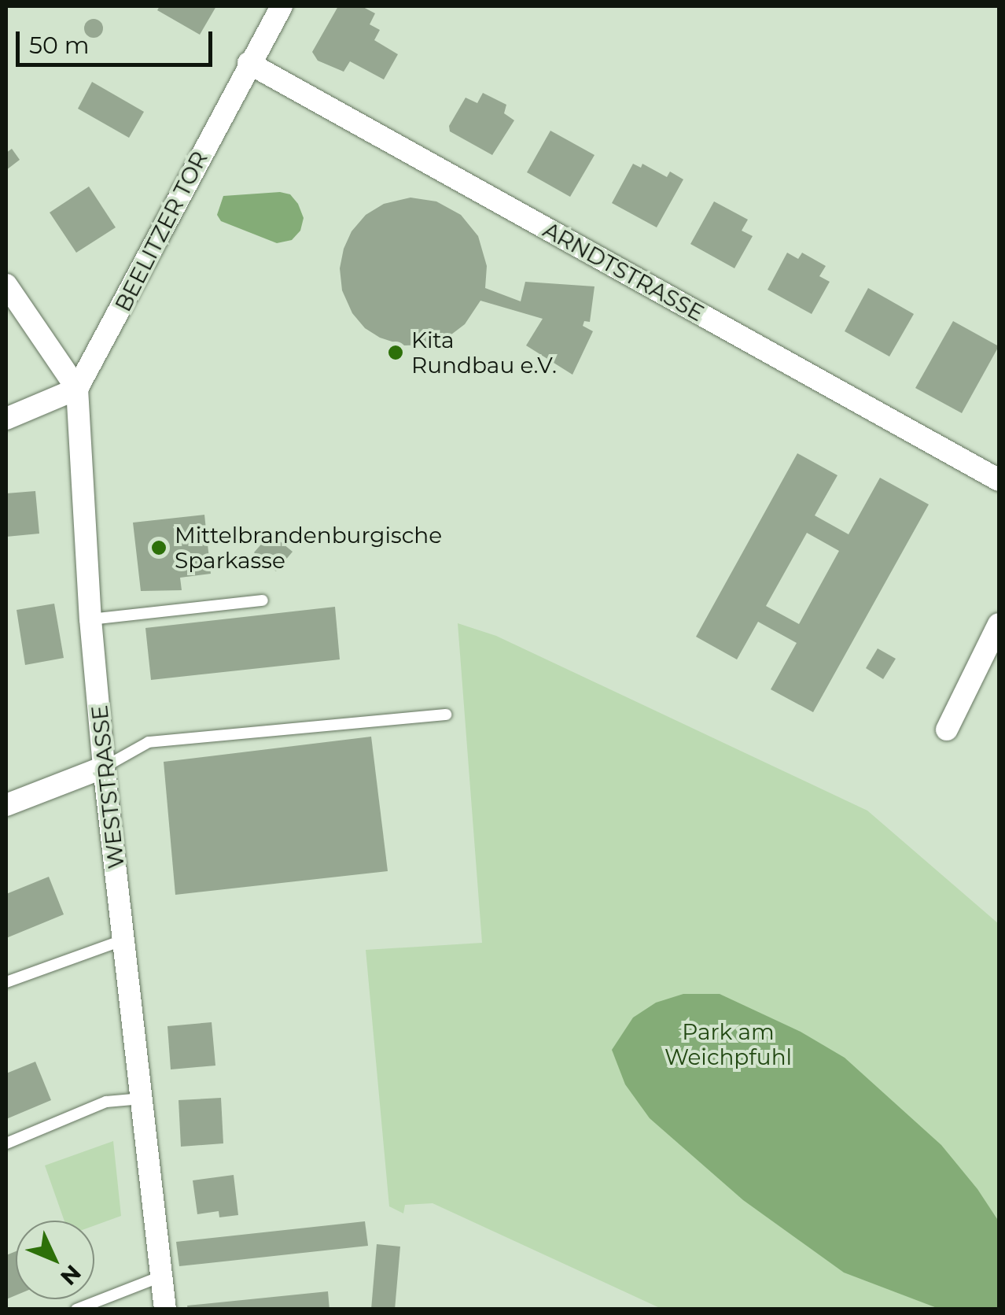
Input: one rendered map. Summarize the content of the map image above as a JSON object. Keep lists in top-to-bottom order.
{
  "streets": {
    "street": ["BEELITZER TOR", "ARNDTSTRASSE", "WESTSTRASSE"]
  },
  "crossings": [
    ["BEELITZER TOR", "ARNDTSTRASSE"],
    ["BEELITZER TOR", "WESTSTRASSE"]
  ],
  "parks": ["Park am Weichpfuhl"],
  "places": ["Kita Rundbau e.V.", "Mittelbrandenburgische Sparkasse"],
  "scale_bar": "50 m",
  "north": "bottom right"
}
